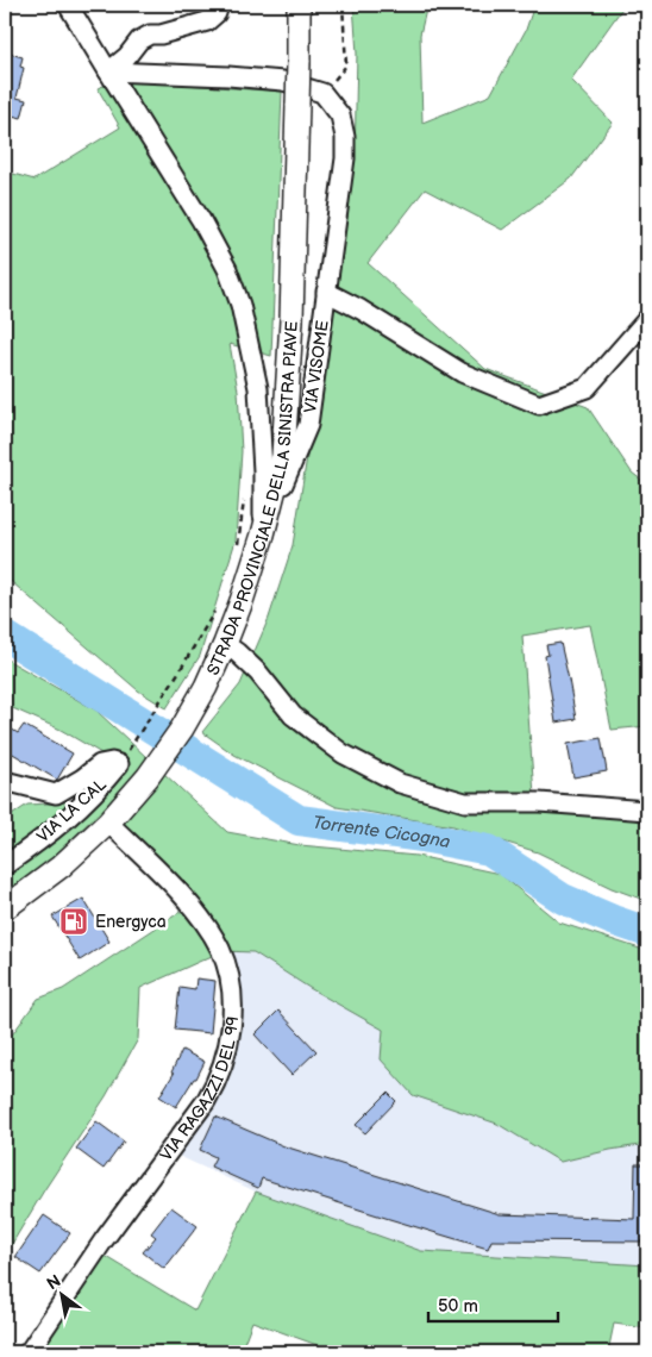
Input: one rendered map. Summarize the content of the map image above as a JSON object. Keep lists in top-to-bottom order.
{
  "streets": {
    "main road": ["STRADA PROVINCIALE DELLA SINISTRA PIAVE"],
    "street": ["VIA VISOME", "VIA LA CAL", "VIA RAGAZZI DEL 99"]
  },
  "crossings": [
    ["VIA VISOME", "STRADA PROVINCIALE DELLA SINISTRA PIAVE"],
    ["STRADA PROVINCIALE DELLA SINISTRA PIAVE", "VIA RAGAZZI DEL 99"]
  ],
  "water": ["Torrente Cicogna"],
  "places": {
    "fuel station": ["Energyca"]
  },
  "scale_bar": "50 m",
  "north": "top left"
}
